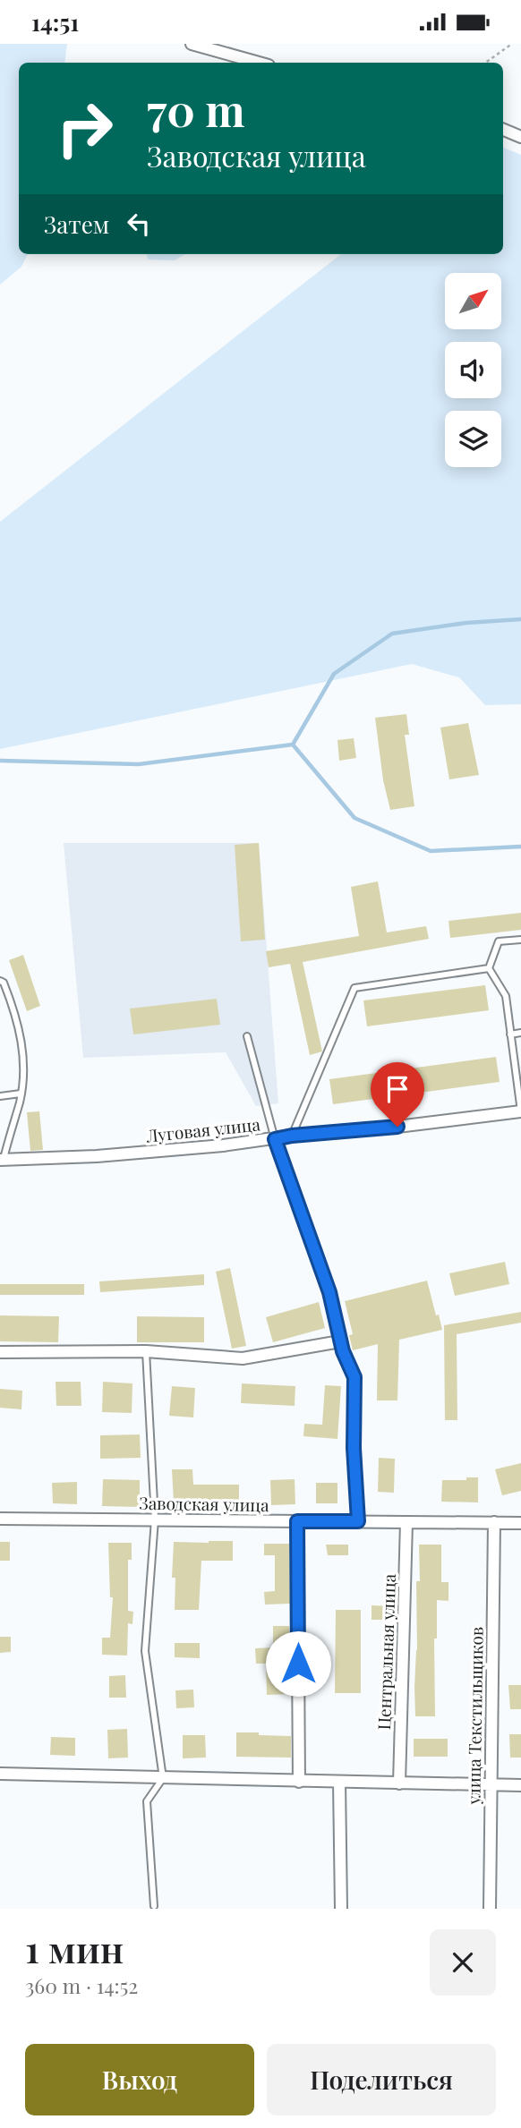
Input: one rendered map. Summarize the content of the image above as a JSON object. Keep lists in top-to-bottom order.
{
  "streets": {
    "street": [
      "Луговая улица",
      "Заводская улица",
      "Центральная улица",
      "улица Текстильщиков"
    ]
  },
  "crossings": [
    ["Заводская улица", "Центральная улица"],
    ["Заводская улица", "улица Текстильщиков"]
  ],
  "north": "top right",
  "page": {
    "status": "14:51",
    "turn": ["70 m", "Заводская улица"],
    "then": "Затем",
    "heading": ["1 мин", "360 m · 14:52"],
    "buttons": ["Выход", "Поделиться"]
  }
}
